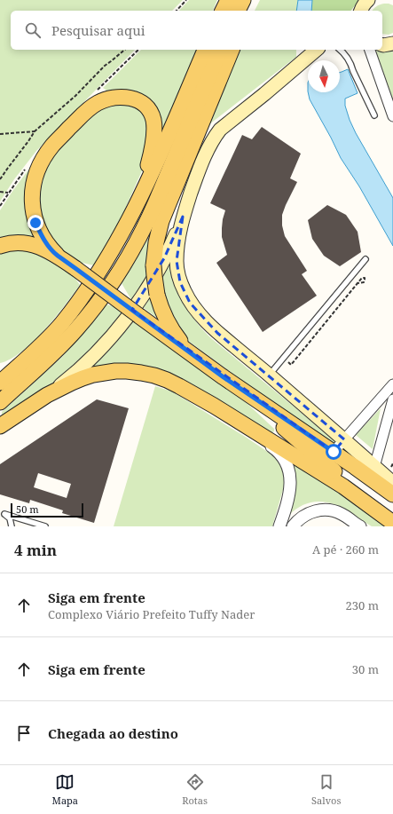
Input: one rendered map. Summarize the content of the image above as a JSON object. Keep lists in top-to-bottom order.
{
  "scale_bar": "50 m",
  "north": "bottom",
  "page": {
    "search": "Pesquisar aqui",
    "scale": "50 m",
    "heading": ["4 min", "A pé · 260 m"],
    "list": [
      ["Siga em frente", "Complexo Viário Prefeito Tuffy Nader", "230 m"],
      ["Siga em frente", "30 m"],
      "Chegada ao destino"
    ],
    "nav": ["Mapa", "Rotas", "Salvos"]
  }
}
